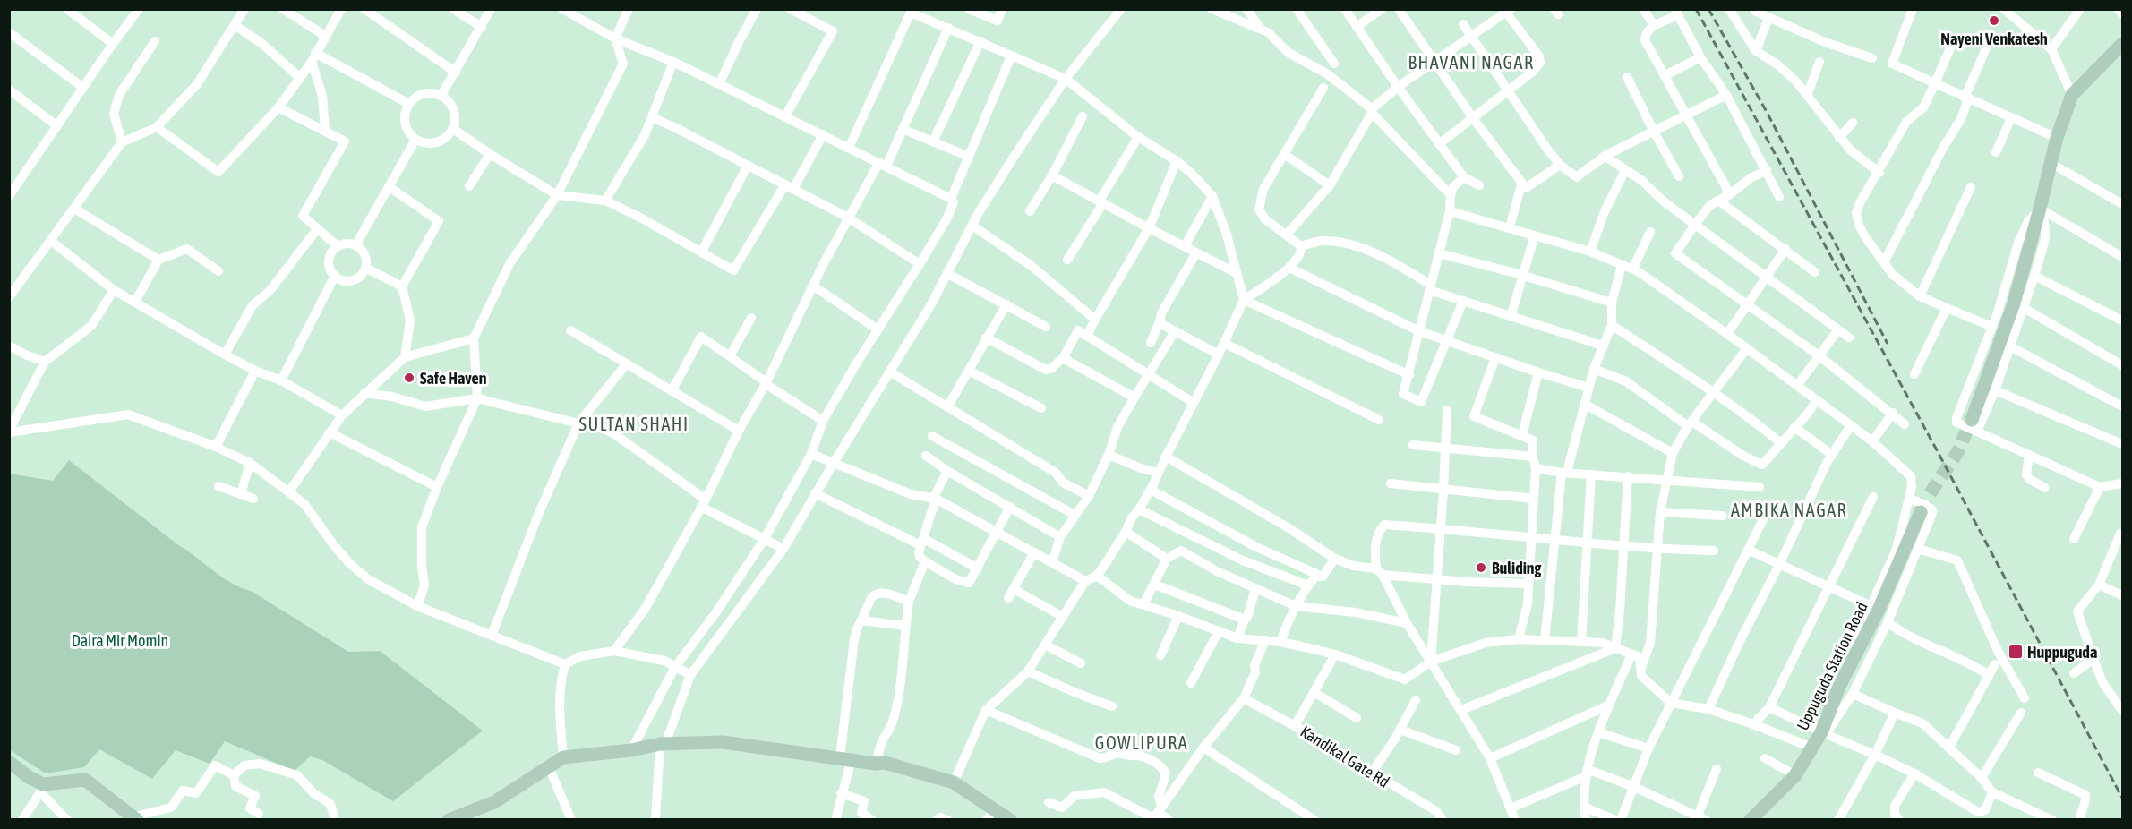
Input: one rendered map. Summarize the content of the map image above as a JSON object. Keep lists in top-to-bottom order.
{
  "streets": {
    "street": ["Uppuguda Station Road", "Kandikal Gate Rd"]
  },
  "districts": [
    "BHAVANI NAGAR",
    "SULTAN SHAHI",
    "AMBIKA NAGAR",
    "GOWLIPURA"
  ],
  "parks": ["Daira Mir Momin"],
  "places": {
    "other": ["Nayeni Venkatesh", "Safe Haven", "Buliding"],
    "transit": ["Huppuguda"]
  }
}
